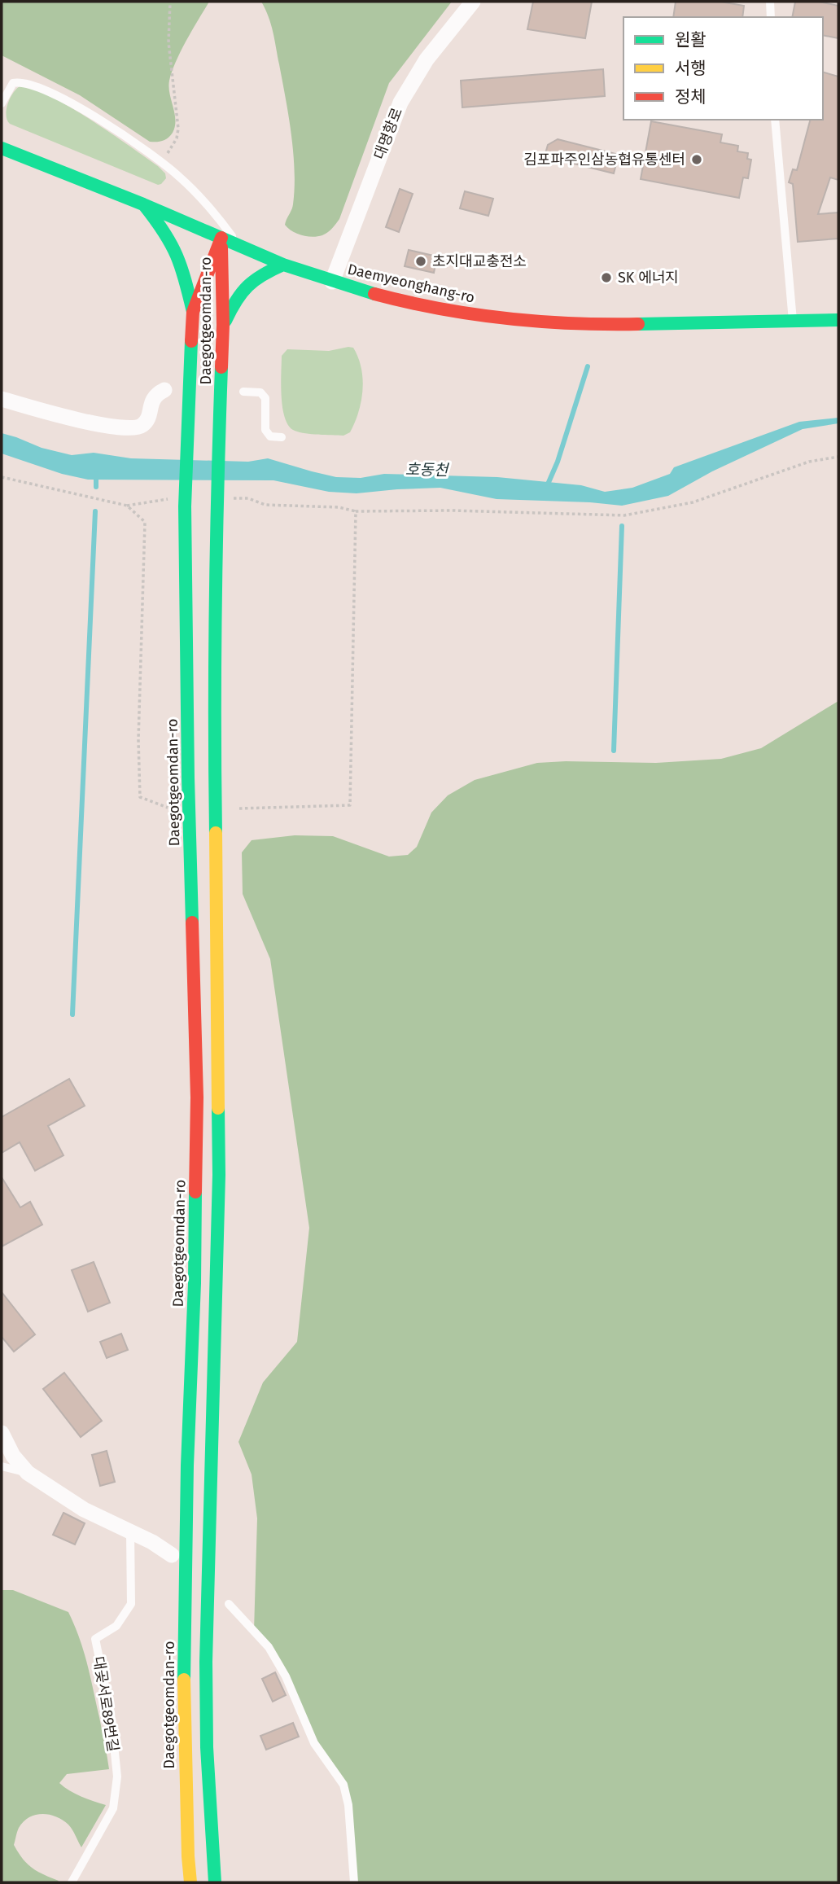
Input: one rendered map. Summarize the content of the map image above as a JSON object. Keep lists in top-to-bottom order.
{
  "streets": {
    "main road": ["Daemyeonghang-ro", "Daegotgeomdan-ro"],
    "street": ["대명항로"],
    "lane": ["대곶서로89번길"]
  },
  "crossings": [
    ["대명항로", "Daemyeonghang-ro"],
    ["Daemyeonghang-ro", "Daegotgeomdan-ro"]
  ],
  "water": ["호동천"],
  "places": ["김포파주인삼농협유통센터", "초지대교충전소", "SK 에너지"],
  "legend": ["원활", "서행", "정체"]
}
